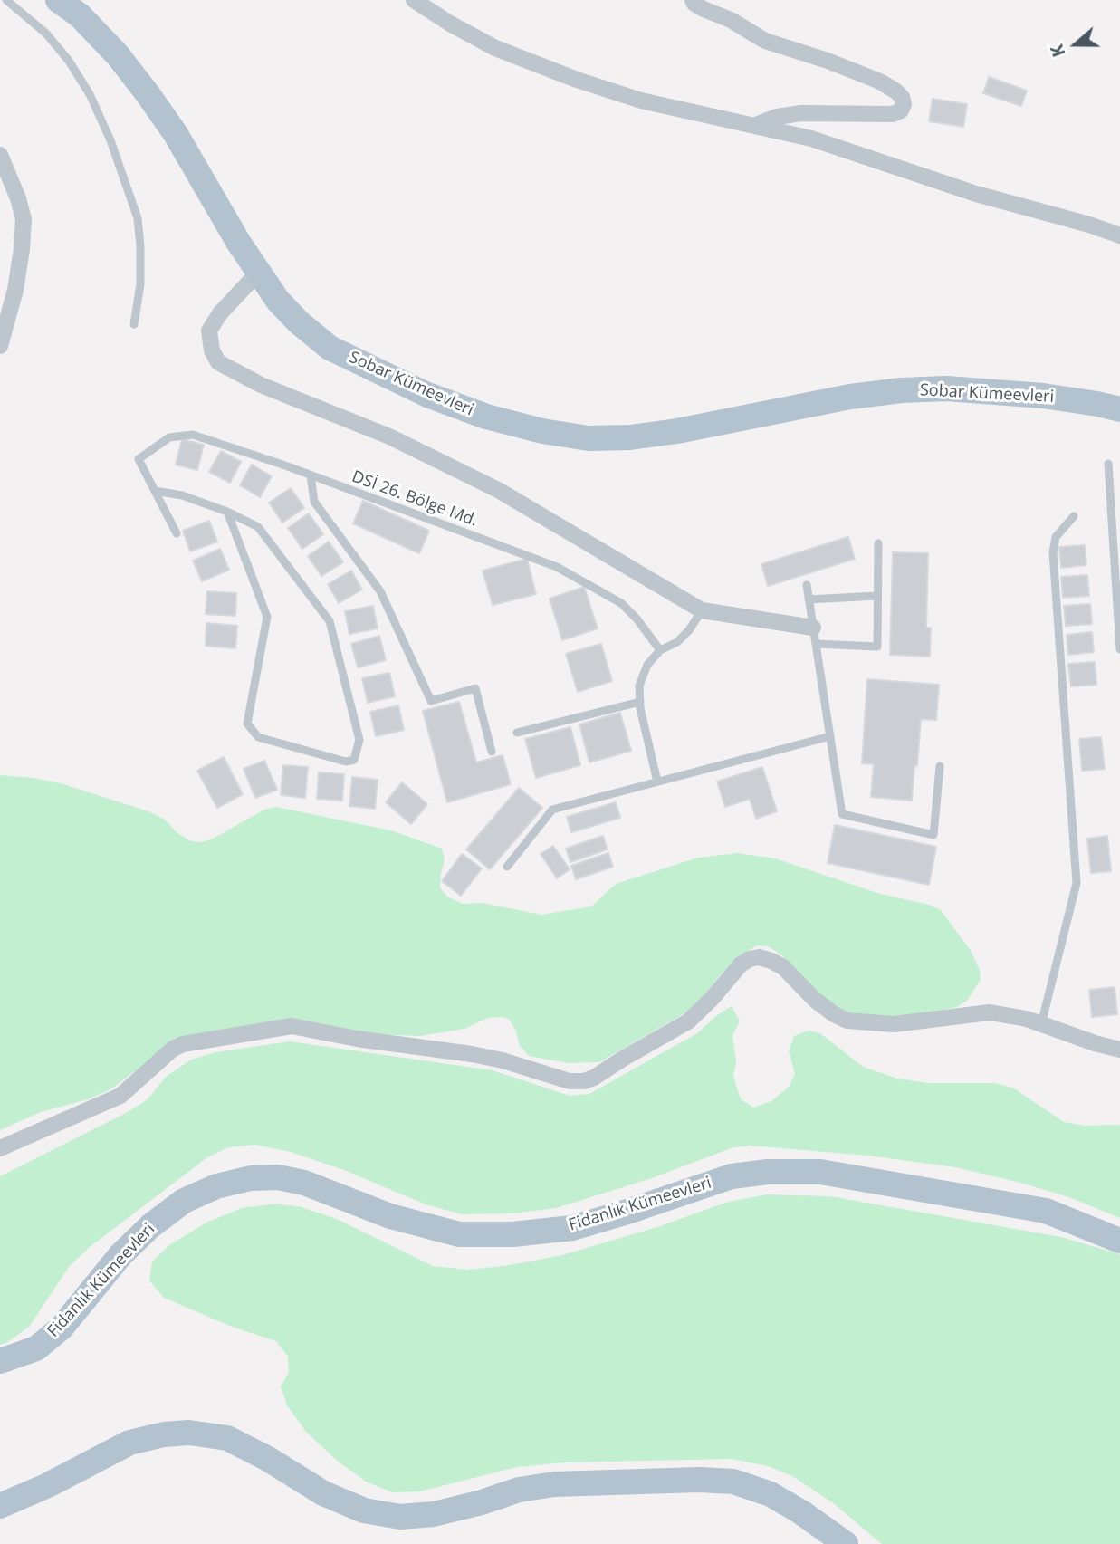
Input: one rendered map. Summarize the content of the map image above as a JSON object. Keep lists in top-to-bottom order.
{
  "streets": {
    "main road": ["Sobar Kümeevleri", "Fidanlık Kümeevleri"],
    "lane": ["DSİ 26. Bölge Md."]
  },
  "north": "left"
}
